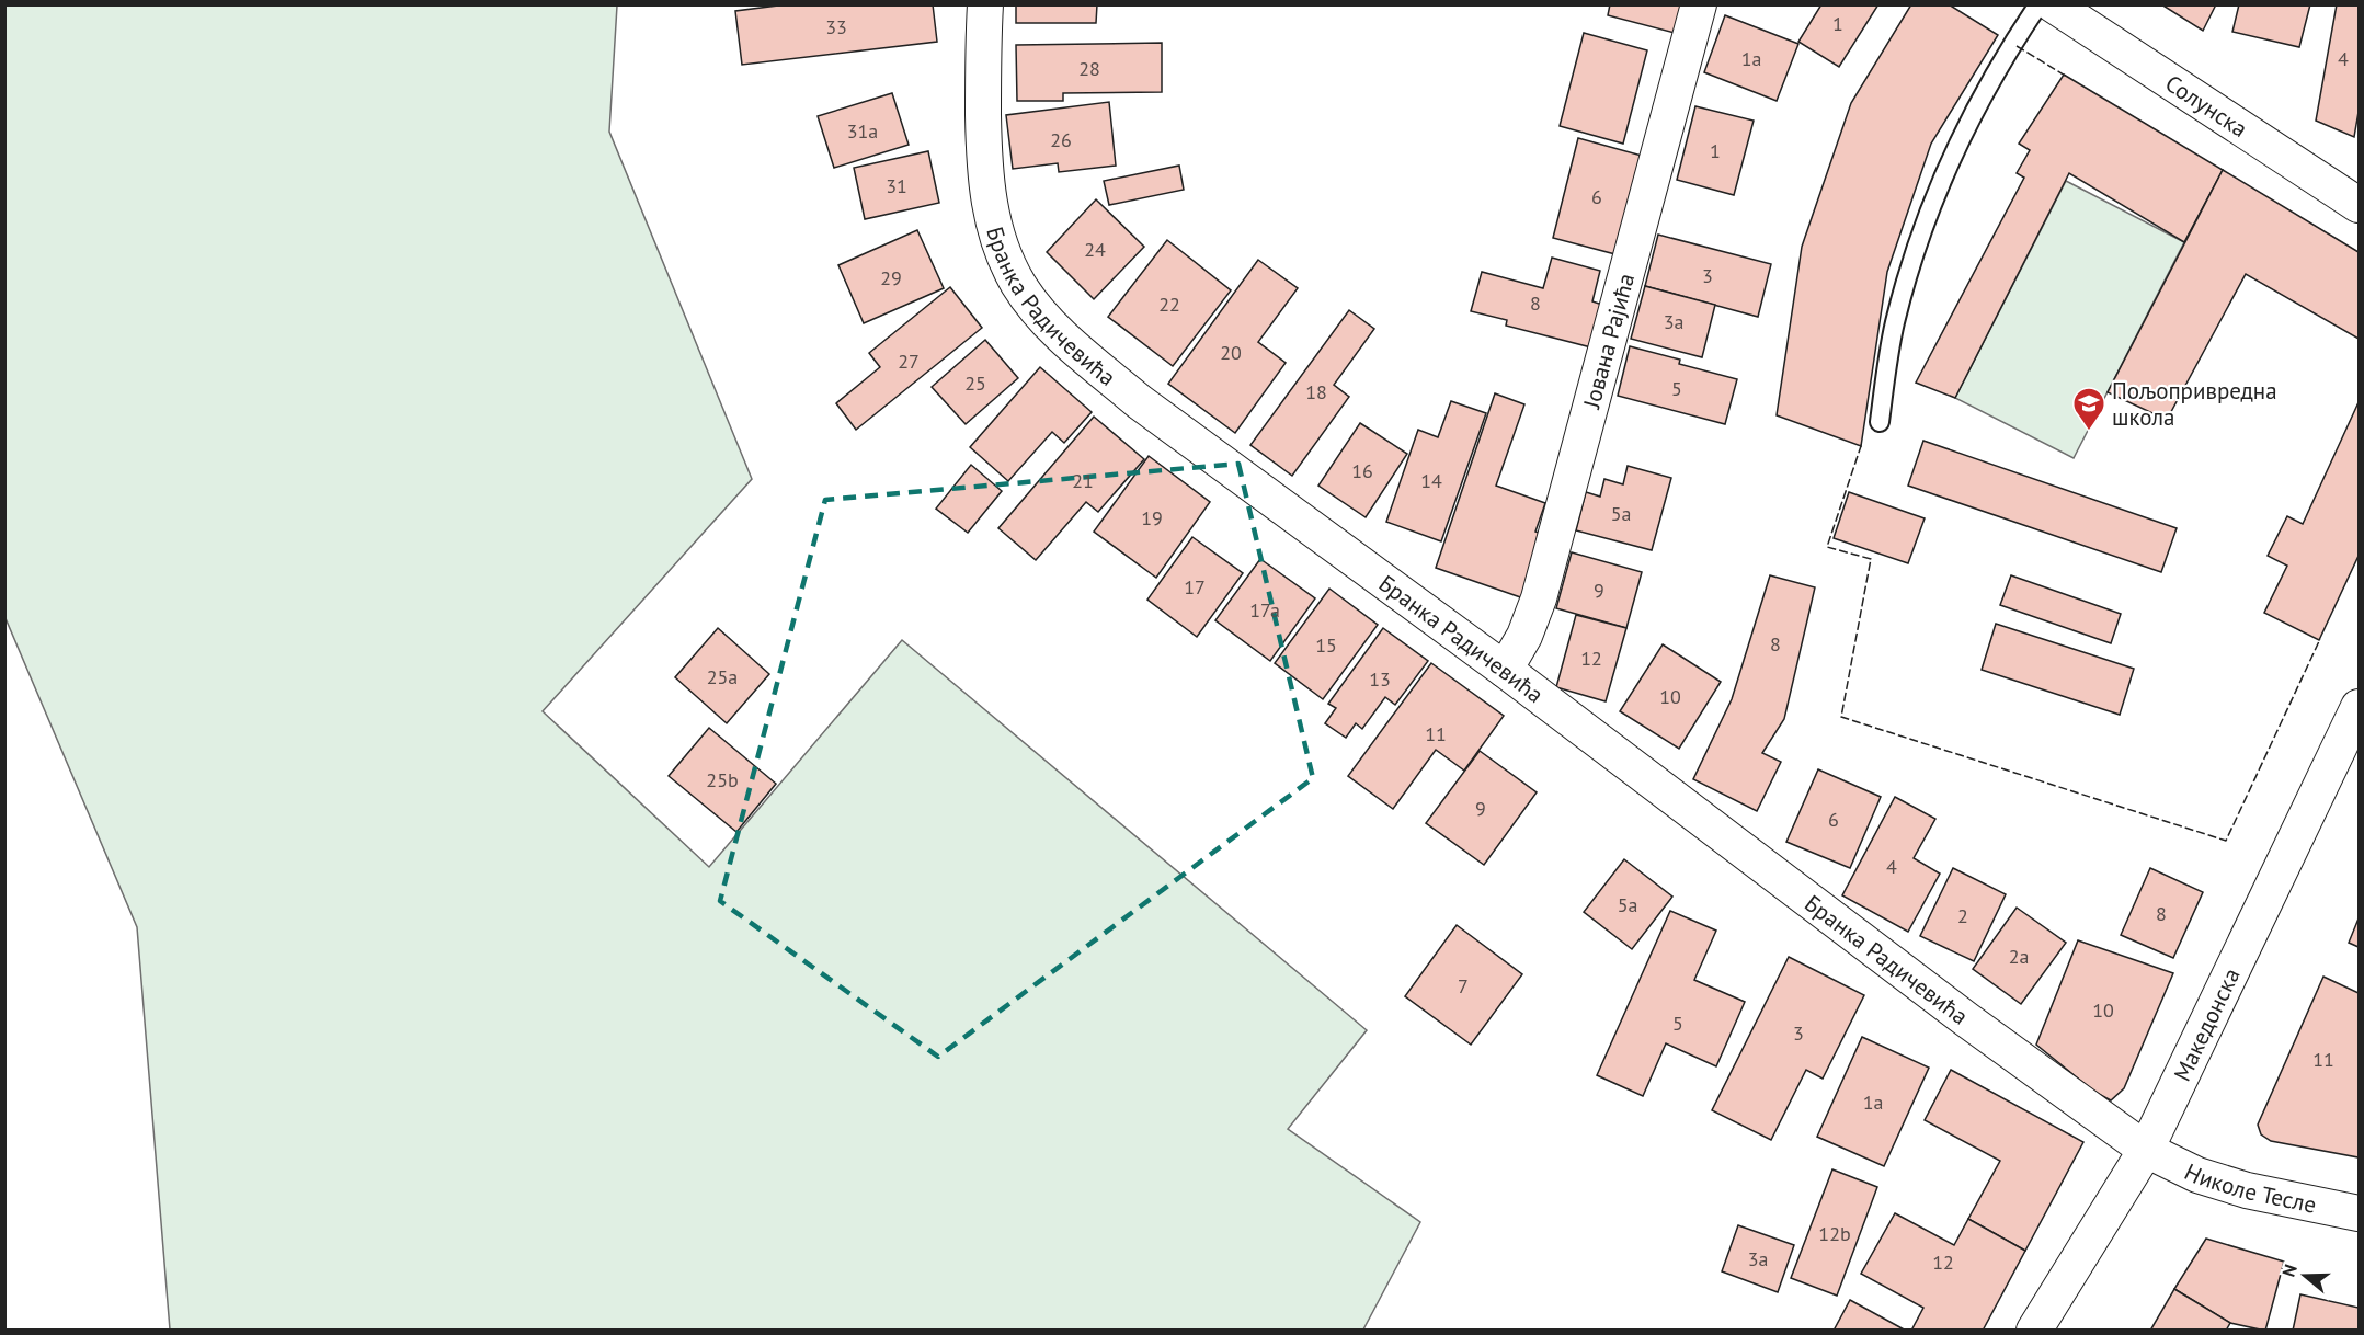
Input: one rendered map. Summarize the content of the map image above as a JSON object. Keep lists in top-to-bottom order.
{
  "streets": {
    "street": [
      "Солунска",
      "Бранка Радичевића",
      "Јована Рајића",
      "Македонска",
      "Николе Тесле"
    ]
  },
  "crossings": [
    ["Бранка Радичевића", "Јована Рајића"],
    ["Бранка Радичевића", "Македонска"],
    ["Бранка Радичевића", "Николе Тесле"],
    ["Македонска", "Николе Тесле"]
  ],
  "places": {
    "school or university": ["Пољопривредна школа"]
  },
  "house_numbers": [
    "1",
    "33",
    "1a",
    "4",
    "28",
    "31a",
    "26",
    "1",
    "31",
    "6",
    "24",
    "3",
    "29",
    "8",
    "22",
    "3a",
    "20",
    "27",
    "25",
    "5",
    "18",
    "16",
    "21",
    "14",
    "5a",
    "19",
    "17",
    "9",
    "17a",
    "8",
    "15",
    "12",
    "25a",
    "13",
    "10",
    "11",
    "25b",
    "9",
    "6",
    "4",
    "5a",
    "8",
    "2",
    "2a",
    "7",
    "10",
    "5",
    "3",
    "11",
    "1a",
    "12b",
    "3a",
    "12"
  ],
  "north": "left"
}
